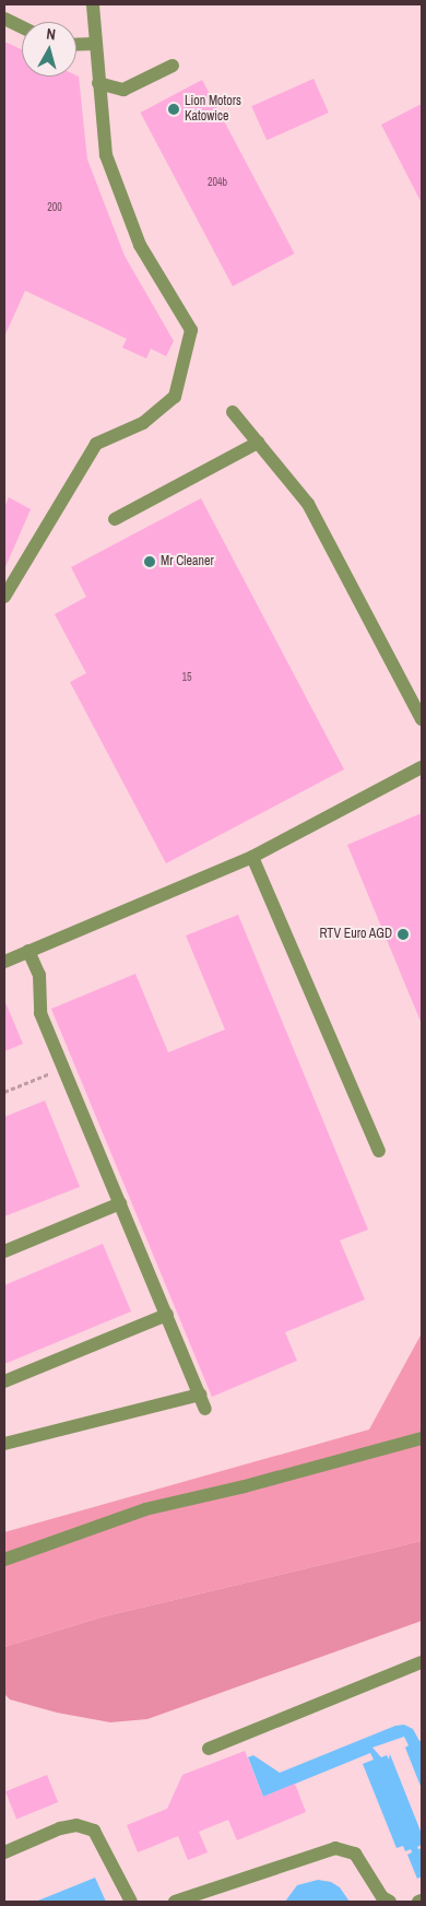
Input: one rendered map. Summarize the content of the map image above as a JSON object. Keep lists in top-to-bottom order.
{
  "places": ["Lion Motors Katowice", "Mr Cleaner", "RTV Euro AGD"],
  "house_numbers": ["204b", "200", "15"],
  "north": "top"
}
